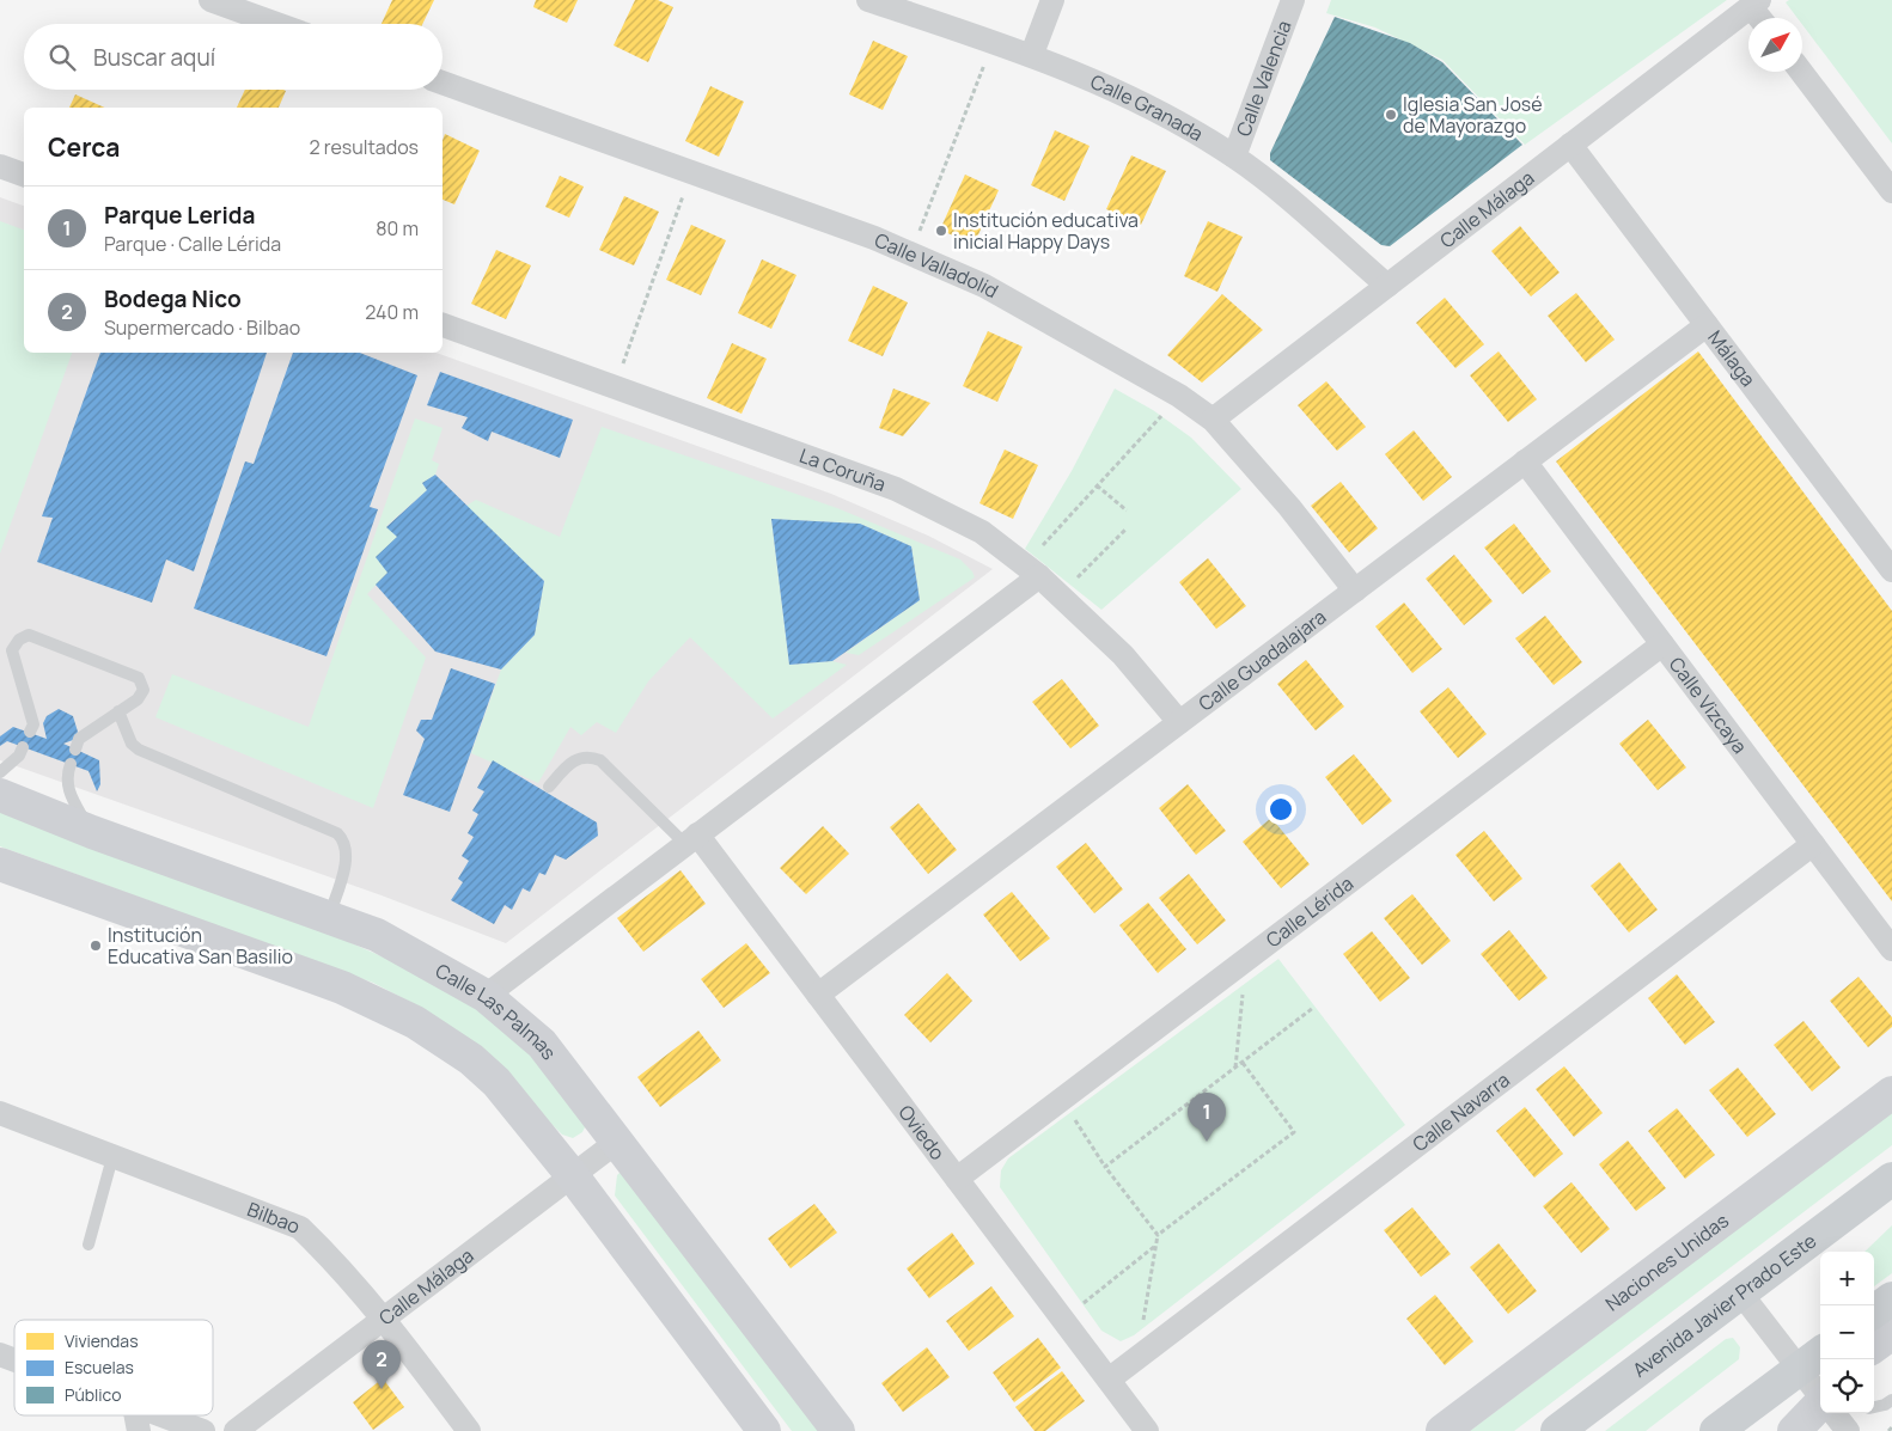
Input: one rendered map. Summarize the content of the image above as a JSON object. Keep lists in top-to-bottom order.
{
  "streets": {
    "main road": ["Avenida Javier Prado Este"],
    "street": [
      "Calle Valencia",
      "Calle Granada",
      "Calle Málaga",
      "Calle Valladolid",
      "Málaga",
      "La Coruña",
      "Calle Guadalajara",
      "Calle Vizcaya",
      "Calle Lérida",
      "Calle Las Palmas",
      "Calle Navarra",
      "Oviedo",
      "Bilbao",
      "Naciones Unidas"
    ]
  },
  "crossings": [
    ["Calle Valencia", "Calle Granada"],
    ["Calle Granada", "Calle Málaga"],
    ["Calle Málaga", "Calle Valladolid"],
    ["Calle Málaga", "Málaga"],
    ["Calle Málaga", "Calle Las Palmas"],
    ["Calle Málaga", "Bilbao"],
    ["Calle Valladolid", "Calle Guadalajara"],
    ["Málaga", "Calle Guadalajara"],
    ["La Coruña", "Calle Guadalajara"],
    ["Calle Guadalajara", "Calle Vizcaya"],
    ["Calle Guadalajara", "Oviedo"],
    ["Calle Vizcaya", "Calle Lérida"],
    ["Calle Vizcaya", "Calle Navarra"],
    ["Calle Lérida", "Oviedo"],
    ["Calle Navarra", "Oviedo"]
  ],
  "places": ["Iglesia San José de Mayorazgo", "Institución educativa inicial Happy Days", "Institución Educativa San Basilio"],
  "legend": ["Viviendas", "Escuelas", "Público"],
  "north": "top right",
  "page": {
    "search": "Buscar aquí",
    "heading": ["Cerca", "2 resultados"],
    "list": [
      {
        "mark": "1",
        "name": "Parque Lerida",
        "note": "Parque · Calle Lérida",
        "value": "80 m"
      },
      {
        "mark": "2",
        "name": "Bodega Nico",
        "note": "Supermercado · Bilbao",
        "value": "240 m"
      }
    ],
    "pins": ["1", "2"],
    "map_buttons": ["+", "−"]
  }
}
